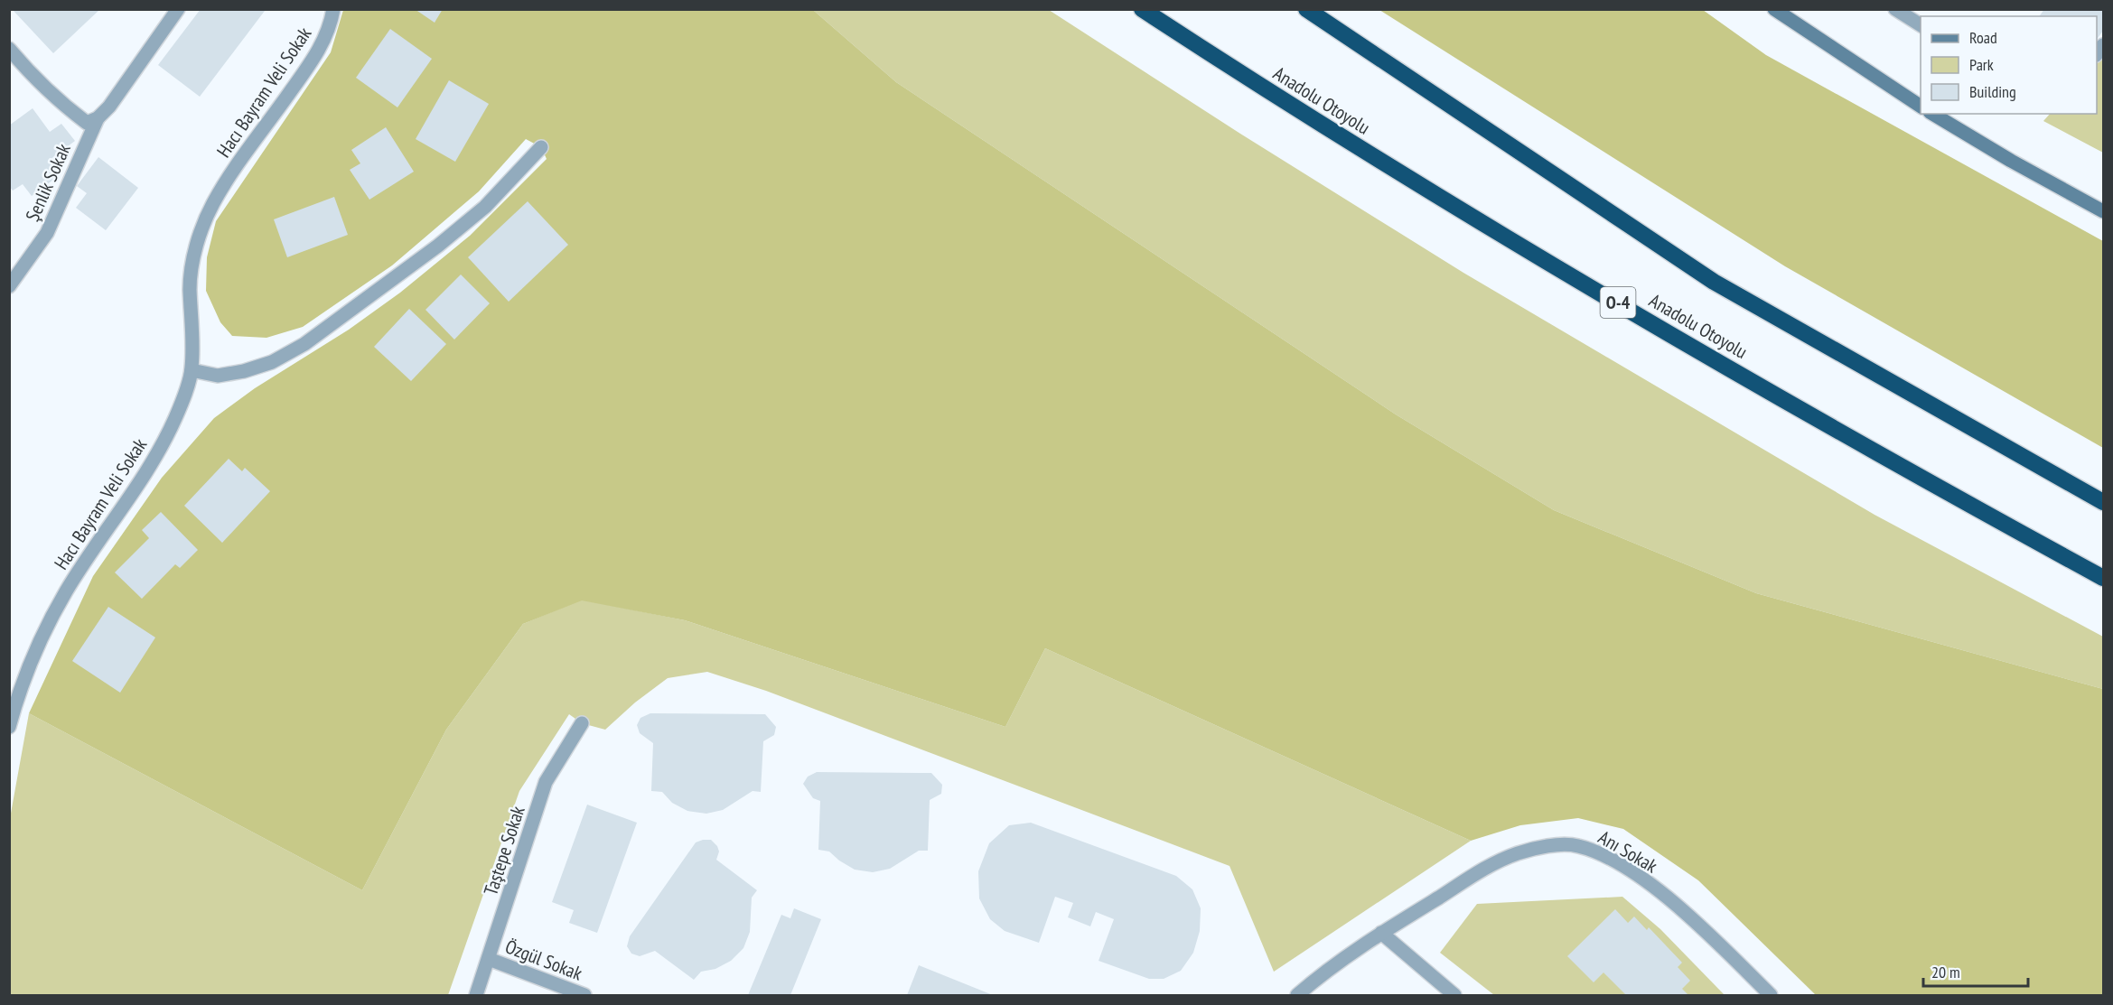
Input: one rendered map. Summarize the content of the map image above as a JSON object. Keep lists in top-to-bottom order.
{
  "streets": {
    "highway": ["Anadolu Otoyolu", "O-4"],
    "street": [
      "Hacı Bayram Veli Sokak",
      "Şenlik Sokak",
      "Taştepe Sokak",
      "Anı Sokak",
      "Özgül Sokak"
    ]
  },
  "crossings": [
    ["Taştepe Sokak", "Özgül Sokak"]
  ],
  "legend": ["Road", "Park", "Building"],
  "scale_bar": "20 m"
}
